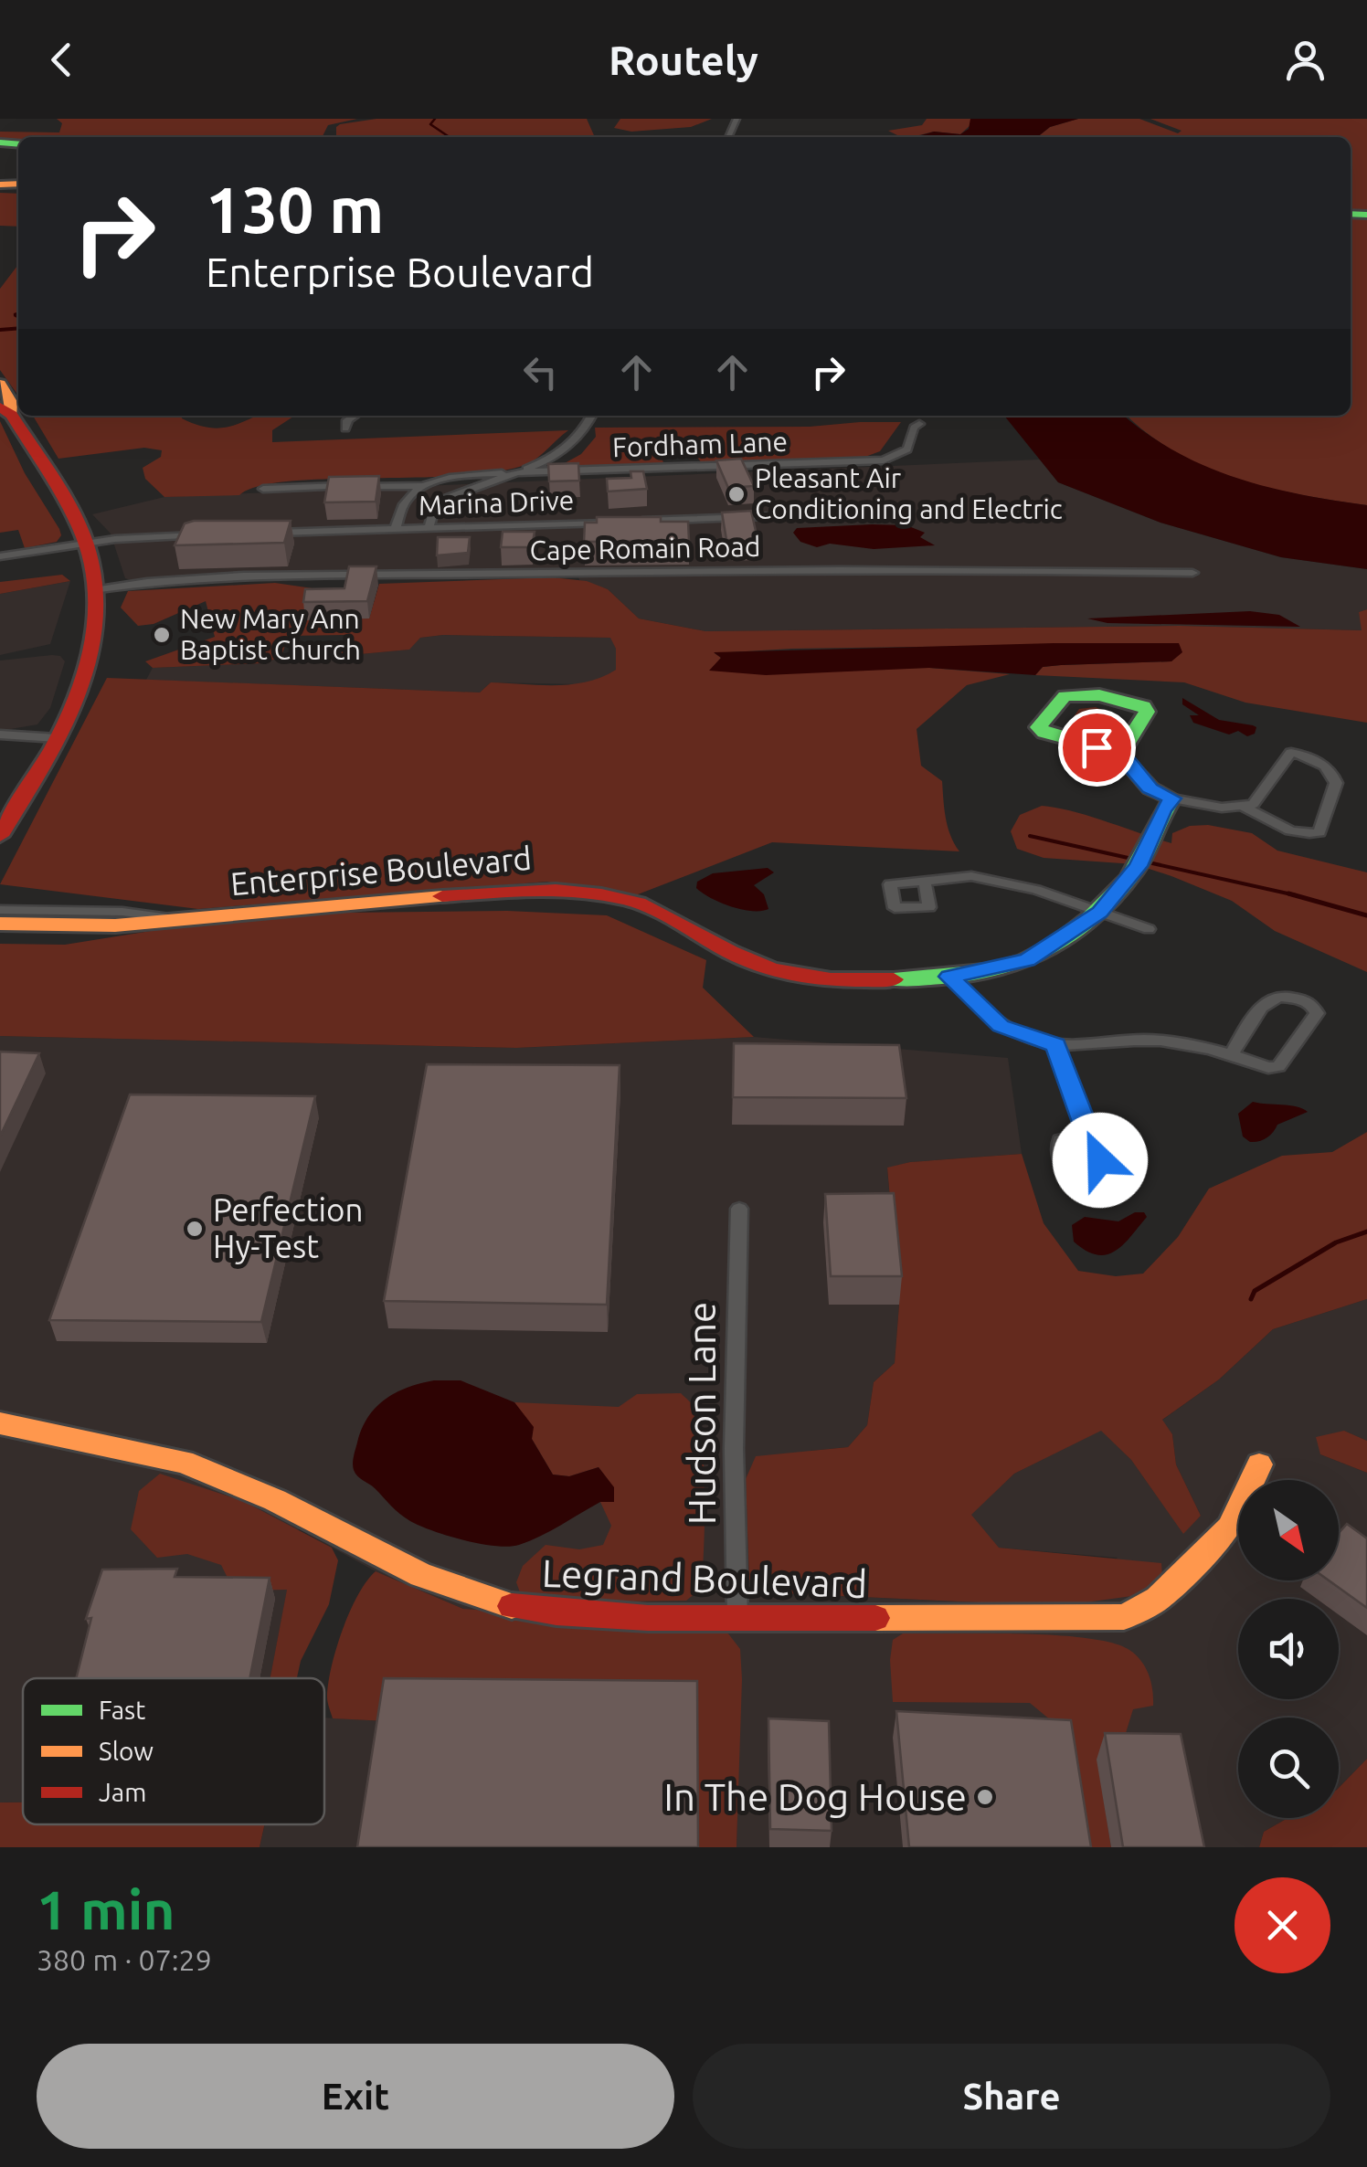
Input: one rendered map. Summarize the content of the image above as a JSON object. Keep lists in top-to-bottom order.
{
  "streets": {
    "main road": ["Enterprise Boulevard", "Legrand Boulevard"],
    "street": [
      "Fordham Lane",
      "Marina Drive",
      "Cape Romain Road",
      "Hudson Lane"
    ]
  },
  "crossings": [
    ["Hudson Lane", "Legrand Boulevard"]
  ],
  "places": [
    "Pleasant Air Conditioning and Electric",
    "New Mary Ann Baptist Church",
    "Perfection Hy-Test",
    "In The Dog House"
  ],
  "legend": ["Fast", "Slow", "Jam"],
  "north": "bottom right",
  "page": {
    "header": "Routely",
    "turn": ["130 m", "Enterprise Boulevard"],
    "heading": ["1 min", "380 m · 07:29"],
    "buttons": ["Exit", "Share"]
  }
}
